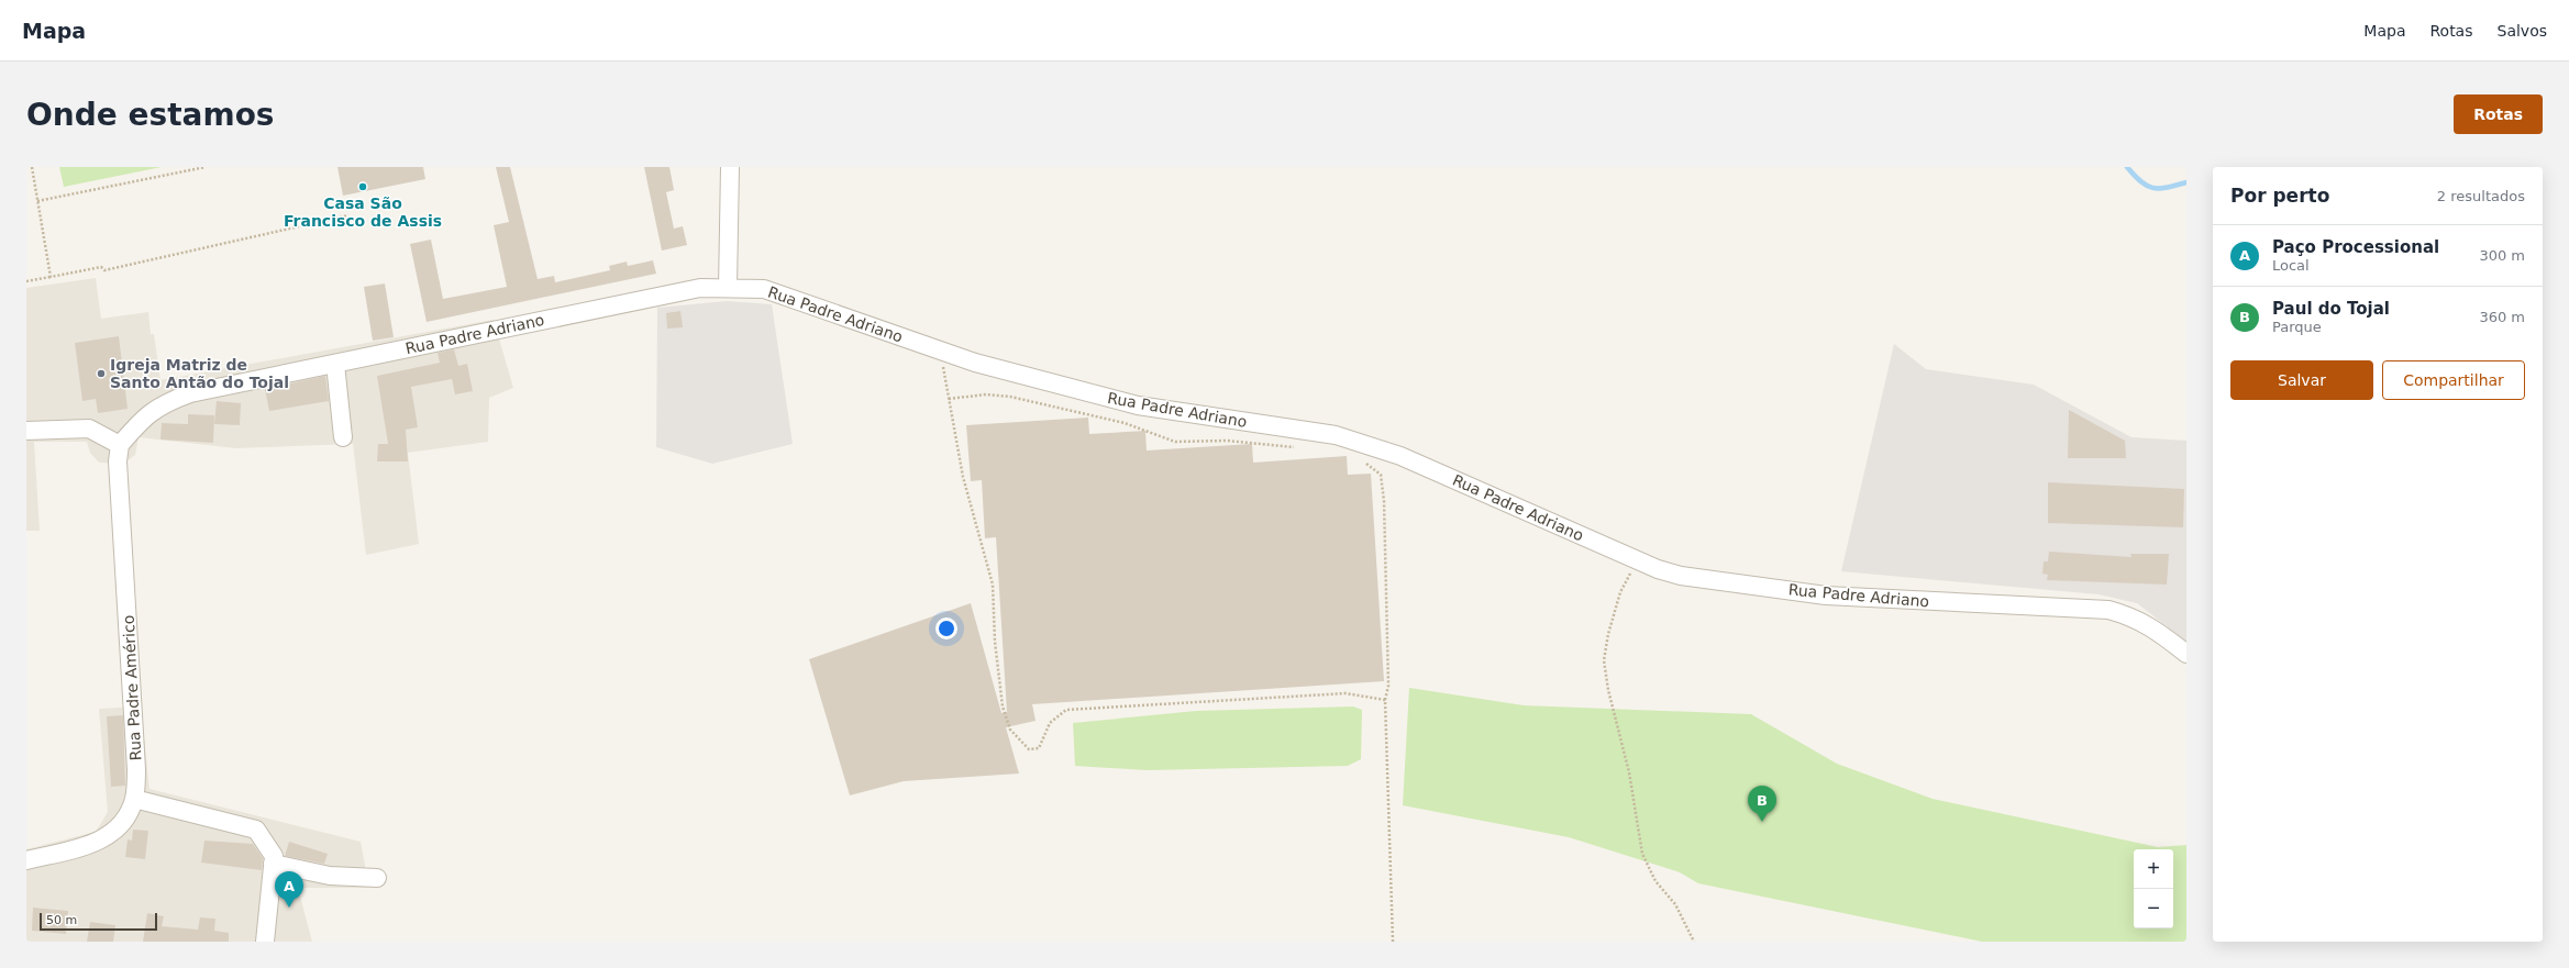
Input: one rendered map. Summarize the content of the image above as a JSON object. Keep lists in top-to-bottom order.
{
  "streets": {
    "street": ["Rua Padre Adriano", "Rua Padre Américo"]
  },
  "crossings": [
    ["Rua Padre Adriano", "Rua Padre Américo"]
  ],
  "places": ["Casa São Francisco de Assis", "Igreja Matriz de Santo Antão do Tojal"],
  "scale_bar": "50 m",
  "page": {
    "header": "Mapa",
    "nav": ["Mapa", "Rotas", "Salvos"],
    "buttons": [
      "Rotas",
      ["Salvar", "Compartilhar"]
    ],
    "title": "Onde estamos",
    "heading": ["Por perto", "2 resultados"],
    "list": [
      {
        "mark": "A",
        "name": "Paço Processional",
        "note": "Local",
        "value": "300 m"
      },
      {
        "mark": "B",
        "name": "Paul do Tojal",
        "note": "Parque",
        "value": "360 m"
      }
    ],
    "pins": ["B", "A"],
    "map_buttons": ["+", "−"],
    "scale": "50 m"
  }
}
